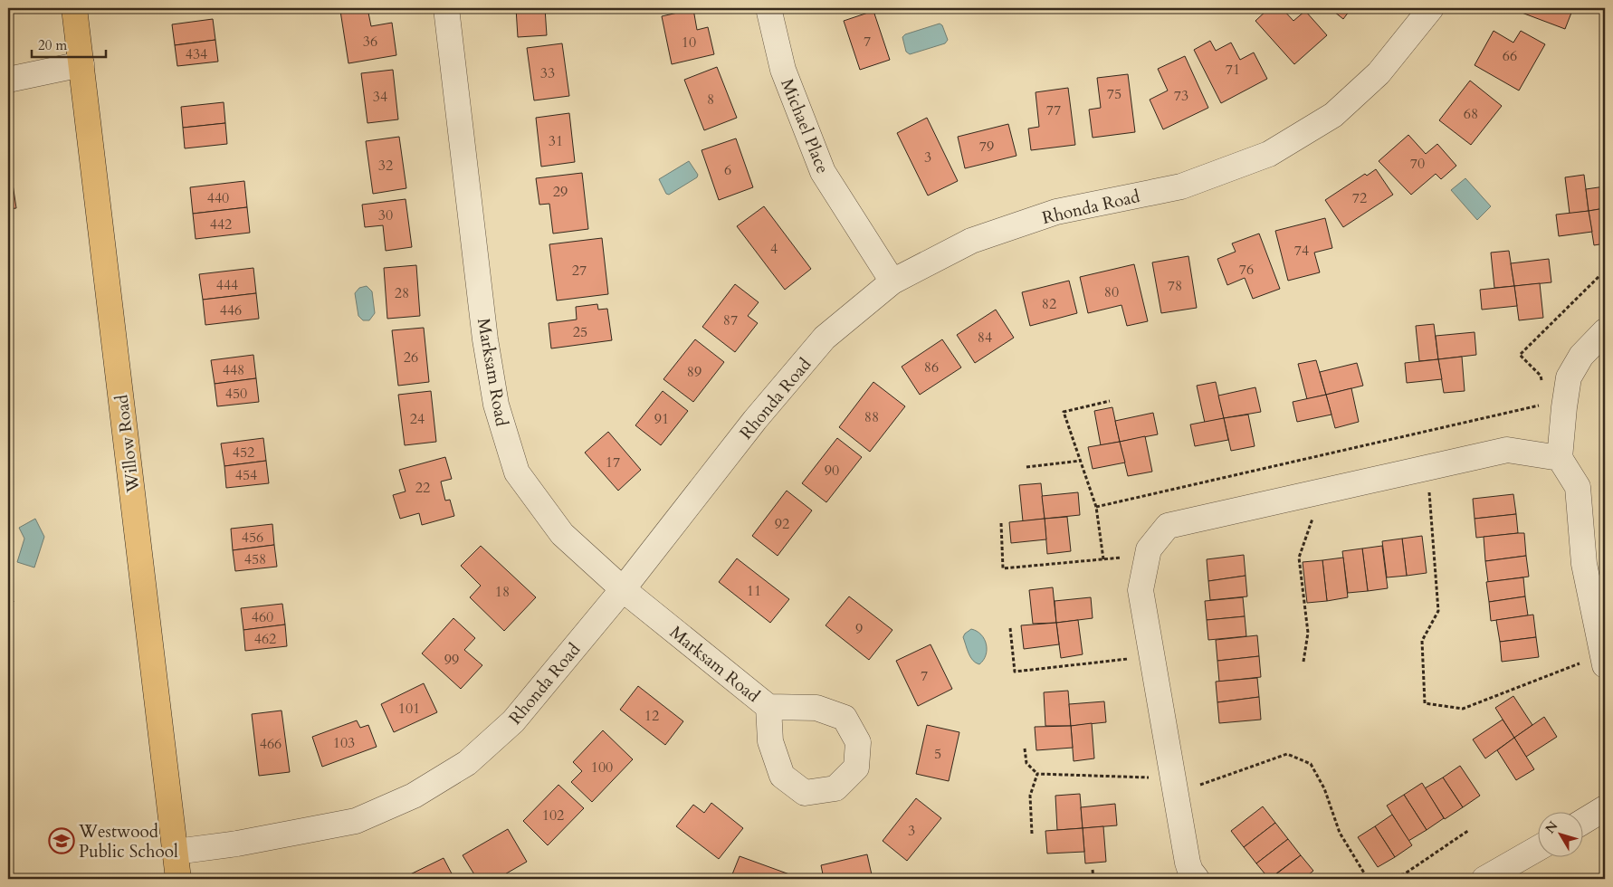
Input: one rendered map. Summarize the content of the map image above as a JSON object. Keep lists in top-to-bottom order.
{
  "streets": {
    "main road": ["Willow Road"],
    "street": ["Michael Place", "Rhonda Road", "Marksam Road"]
  },
  "crossings": [
    ["Michael Place", "Rhonda Road"],
    ["Rhonda Road", "Marksam Road"],
    ["Rhonda Road", "Willow Road"]
  ],
  "places": {
    "school or university": ["Westwood Public School"]
  },
  "house_numbers": [
    "36",
    "7",
    "10",
    "434",
    "66",
    "71",
    "33",
    "75",
    "73",
    "34",
    "8",
    "77",
    "68",
    "31",
    "79",
    "3",
    "70",
    "32",
    "6",
    "29",
    "440",
    "72",
    "30",
    "442",
    "4",
    "74",
    "76",
    "27",
    "444",
    "78",
    "80",
    "28",
    "82",
    "446",
    "87",
    "25",
    "84",
    "26",
    "86",
    "448",
    "89",
    "450",
    "88",
    "24",
    "91",
    "452",
    "17",
    "90",
    "454",
    "22",
    "92",
    "456",
    "458",
    "11",
    "18",
    "460",
    "9",
    "462",
    "99",
    "7",
    "101",
    "12",
    "103",
    "466",
    "5",
    "100",
    "102",
    "3"
  ],
  "scale_bar": "20 m",
  "north": "top left"
}
